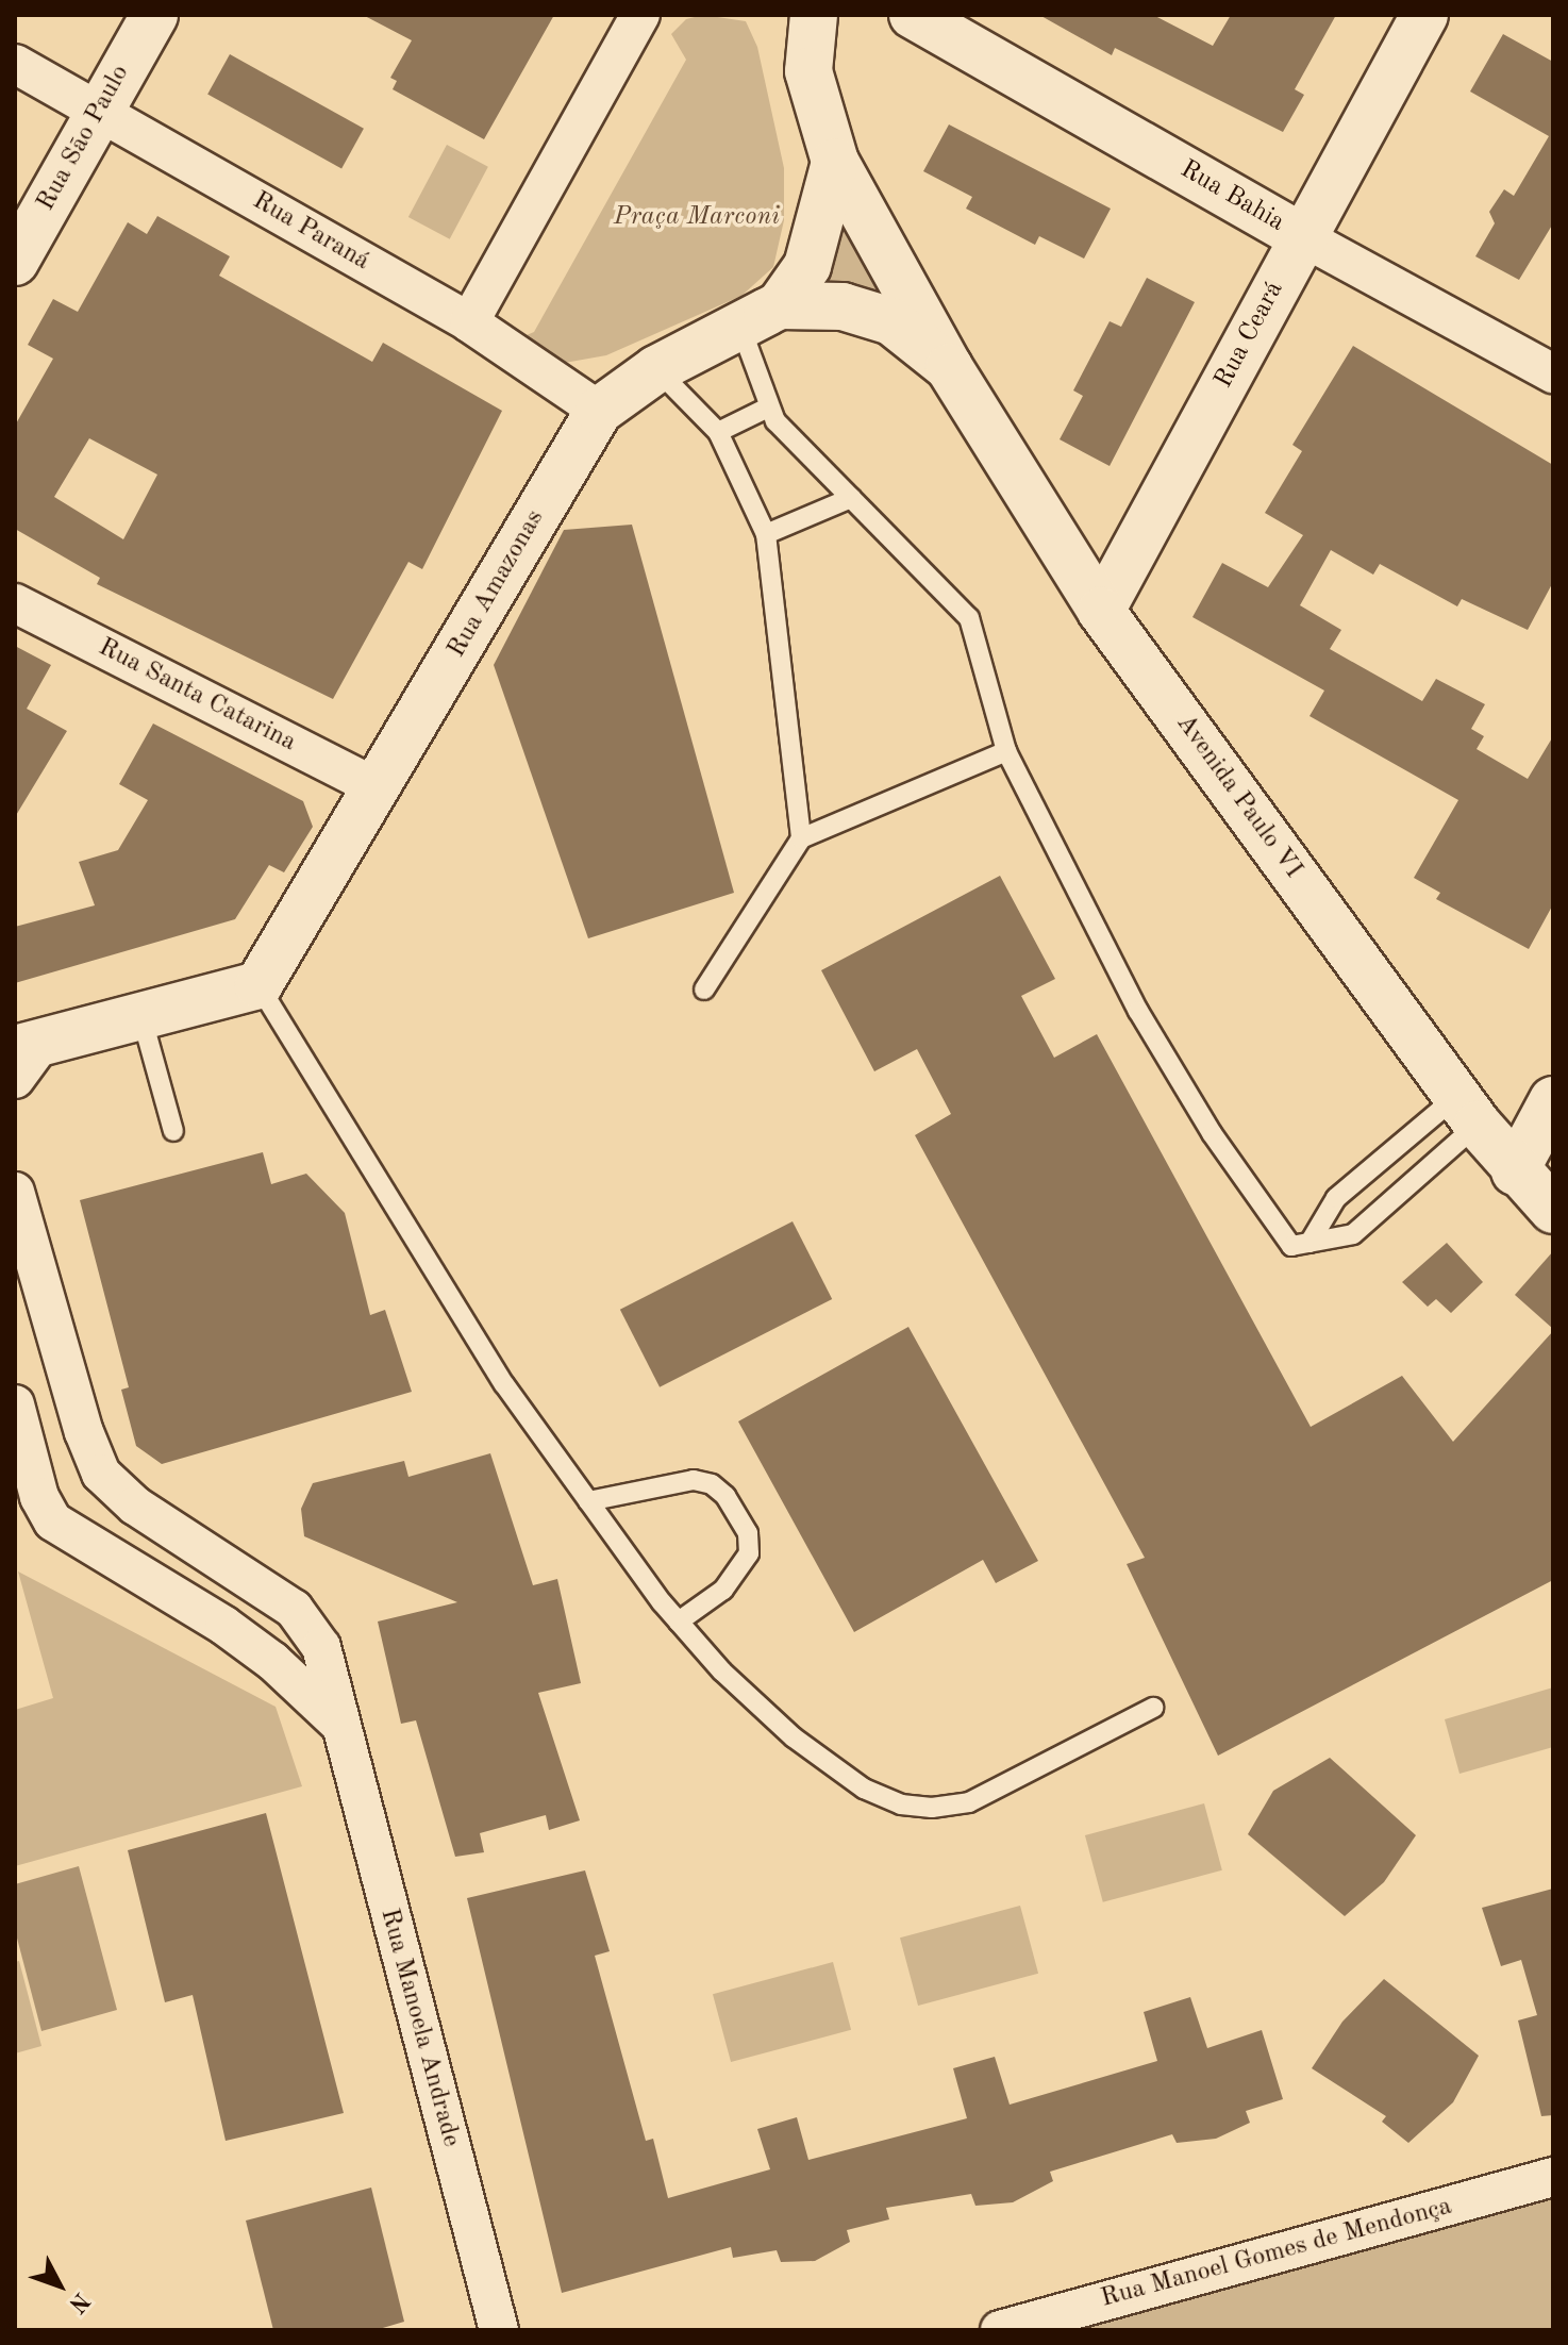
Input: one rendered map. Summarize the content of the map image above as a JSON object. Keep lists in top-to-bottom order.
{
  "streets": {
    "main road": [
      "Rua São Paulo",
      "Rua Bahia",
      "Rua Ceará",
      "Rua Amazonas",
      "Avenida Paulo VI"
    ],
    "street": [
      "Rua Paraná",
      "Rua Santa Catarina",
      "Rua Manoela Andrade",
      "Rua Manoel Gomes de Mendonça"
    ]
  },
  "crossings": [
    ["Rua São Paulo", "Rua Paraná"],
    ["Rua Bahia", "Rua Ceará"],
    ["Rua Paraná", "Rua Amazonas"],
    ["Rua Ceará", "Avenida Paulo VI"],
    ["Rua Amazonas", "Rua Santa Catarina"],
    ["Rua Amazonas", "Avenida Paulo VI"]
  ],
  "parks": ["Praça Marconi"],
  "north": "bottom right"
}
